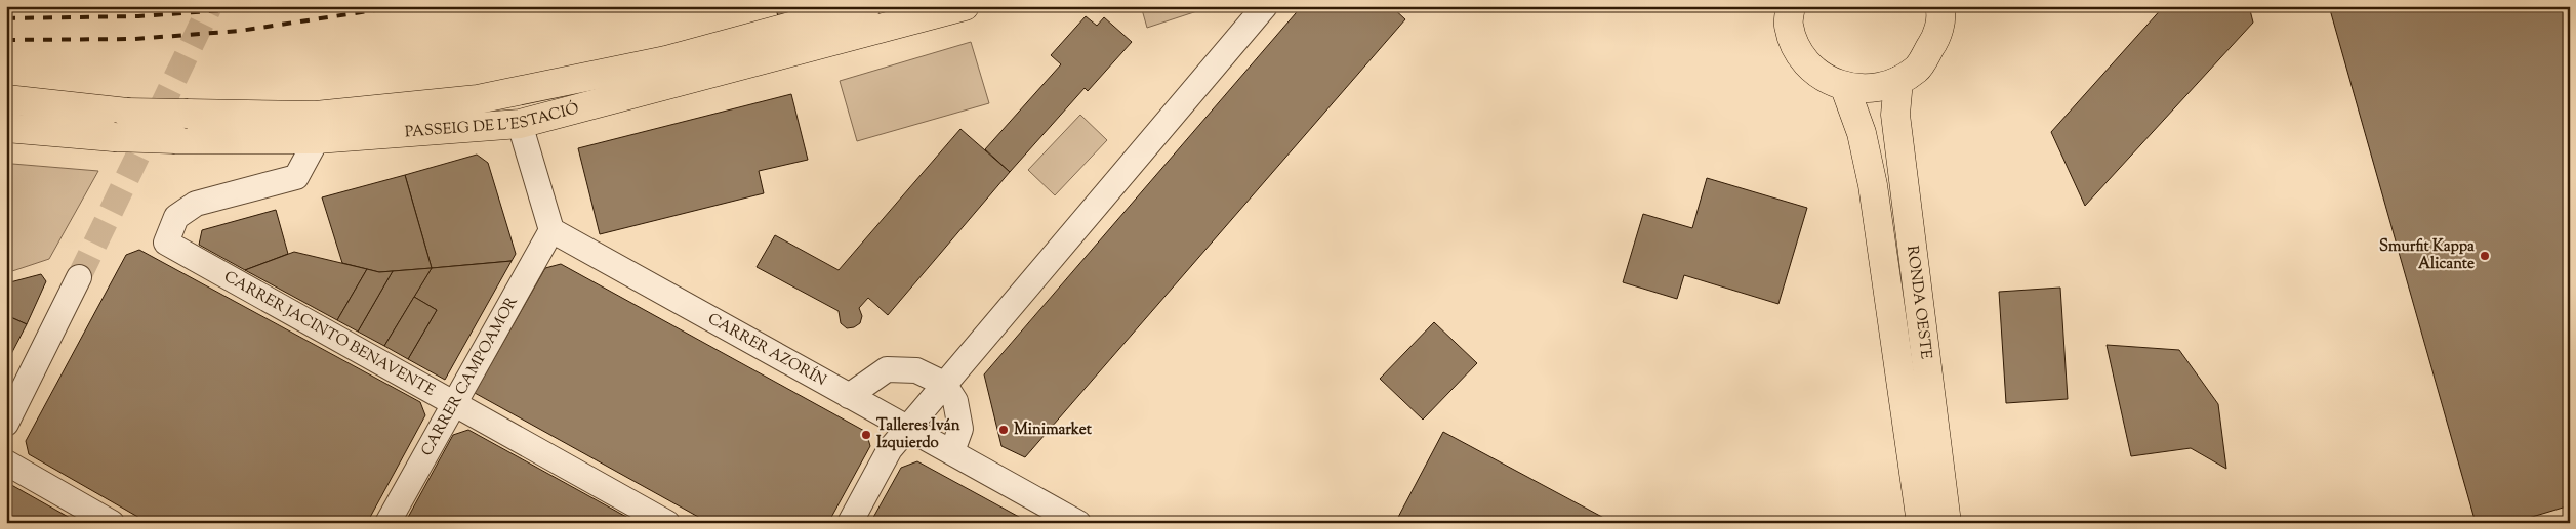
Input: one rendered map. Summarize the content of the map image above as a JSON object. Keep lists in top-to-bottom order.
{
  "streets": {
    "main road": ["PASSEIG DE L'ESTACIÓ", "RONDA OESTE"],
    "street": ["CARRER JACINTO BENAVENTE", "CARRER AZORÍN", "CARRER CAMPOAMOR"]
  },
  "crossings": [
    ["PASSEIG DE L'ESTACIÓ", "CARRER JACINTO BENAVENTE"],
    ["CARRER JACINTO BENAVENTE", "CARRER CAMPOAMOR"],
    ["CARRER AZORÍN", "CARRER CAMPOAMOR"]
  ],
  "places": ["Smurfit Kappa Alicante", "Minimarket", "Talleres Iván Izquierdo"]
}
